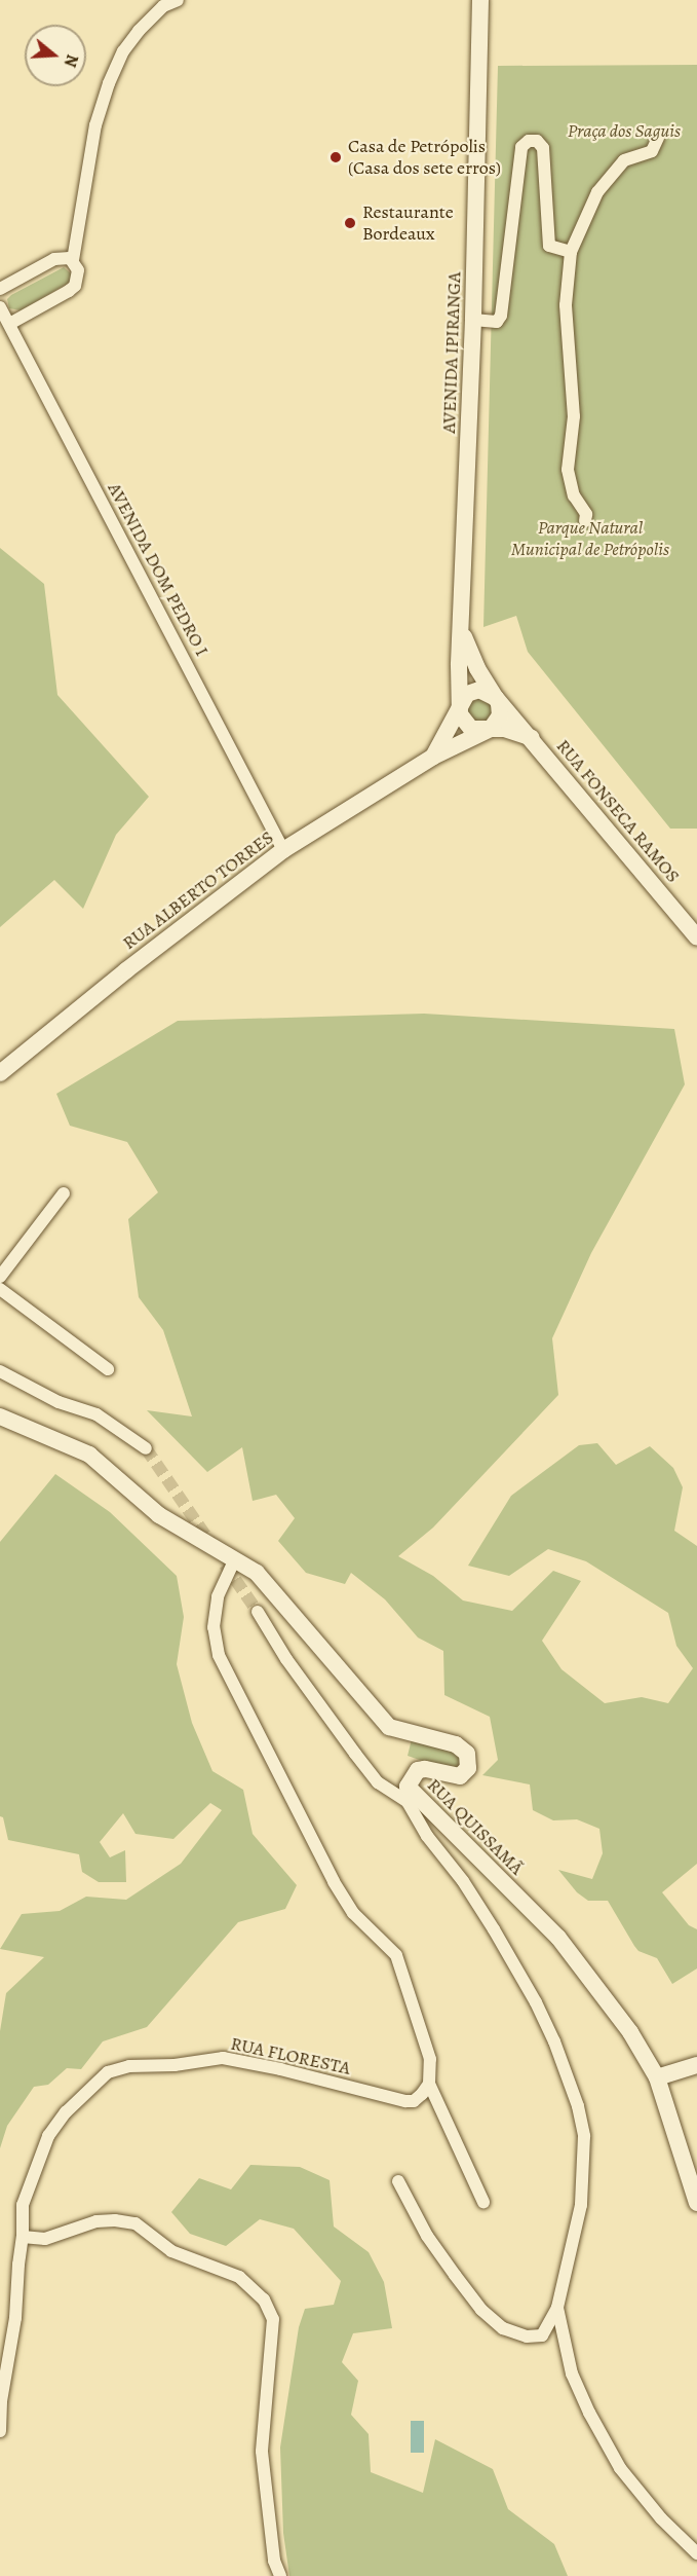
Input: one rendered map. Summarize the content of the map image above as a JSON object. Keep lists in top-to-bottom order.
{
  "streets": {
    "street": [
      "AVENIDA IPIRANGA",
      "AVENIDA DOM PEDRO I",
      "RUA FONSECA RAMOS",
      "RUA ALBERTO TORRES",
      "RUA QUISSAMÃ",
      "RUA FLORESTA"
    ]
  },
  "crossings": [
    ["AVENIDA IPIRANGA", "RUA FONSECA RAMOS"],
    ["AVENIDA IPIRANGA", "RUA ALBERTO TORRES"],
    ["AVENIDA DOM PEDRO I", "RUA ALBERTO TORRES"],
    ["RUA FONSECA RAMOS", "RUA ALBERTO TORRES"]
  ],
  "parks": ["Praça dos Saguis", "Parque Natural Municipal de Petrópolis"],
  "places": ["Casa de Petrópolis (Casa dos sete erros)", "Restaurante Bordeaux"],
  "north": "right"
}
